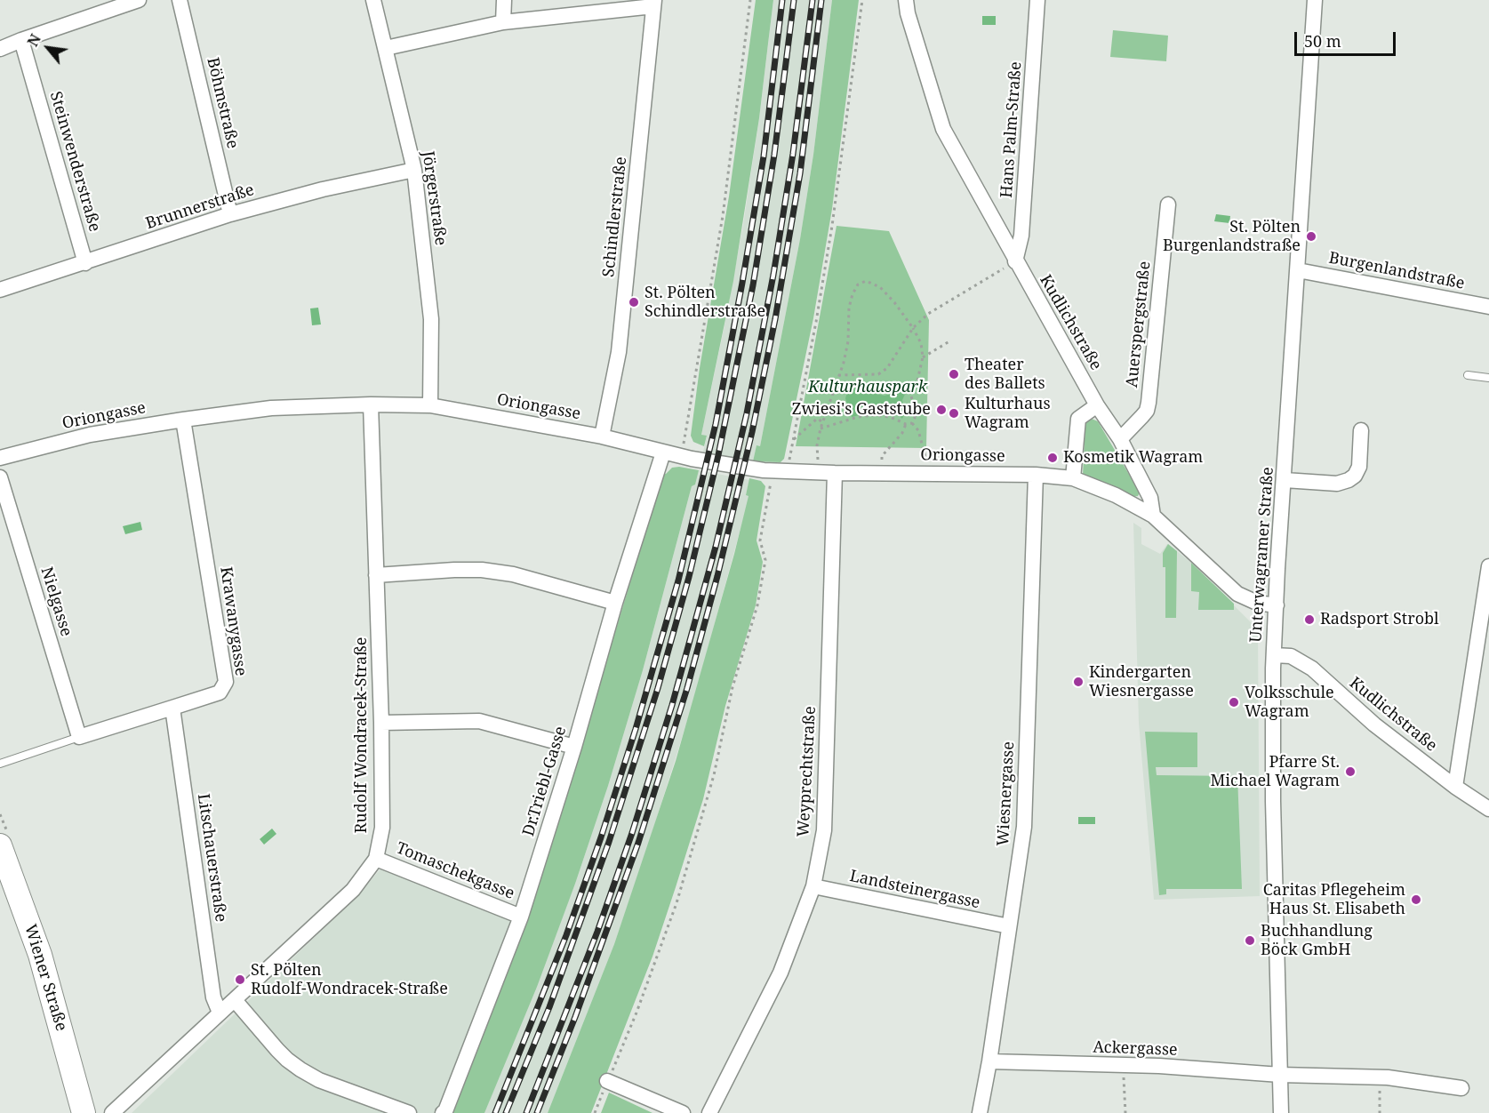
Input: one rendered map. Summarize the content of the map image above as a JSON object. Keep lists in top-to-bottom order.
{
  "streets": {
    "main road": ["Wiener Straße"],
    "street": [
      "Böhmstraße",
      "Hans Palm-Straße",
      "Steinwenderstraße",
      "Jörgerstraße",
      "Brunnerstraße",
      "Schindlerstraße",
      "Burgenlandstraße",
      "Kudlichstraße",
      "Auerspergstraße",
      "Oriongasse",
      "Unterwagramer Straße",
      "Nielgasse",
      "Krawanygasse",
      "Rudolf Wondracek-Straße",
      "Weyprechtstraße",
      "Dr.Triebl-Gasse",
      "Wiesnergasse",
      "Litschauerstraße",
      "Tomaschekgasse",
      "Landsteinergasse",
      "Ackergasse"
    ]
  },
  "crossings": [
    ["Böhmstraße", "Brunnerstraße"],
    ["Hans Palm-Straße", "Kudlichstraße"],
    ["Steinwenderstraße", "Brunnerstraße"],
    ["Jörgerstraße", "Brunnerstraße"],
    ["Jörgerstraße", "Oriongasse"],
    ["Schindlerstraße", "Oriongasse"],
    ["Burgenlandstraße", "Unterwagramer Straße"],
    ["Kudlichstraße", "Auerspergstraße"],
    ["Kudlichstraße", "Oriongasse"],
    ["Kudlichstraße", "Unterwagramer Straße"],
    ["Oriongasse", "Krawanygasse"],
    ["Oriongasse", "Rudolf Wondracek-Straße"],
    ["Oriongasse", "Weyprechtstraße"],
    ["Oriongasse", "Dr.Triebl-Gasse"],
    ["Oriongasse", "Wiesnergasse"],
    ["Unterwagramer Straße", "Ackergasse"],
    ["Nielgasse", "Krawanygasse"],
    ["Krawanygasse", "Litschauerstraße"],
    ["Rudolf Wondracek-Straße", "Litschauerstraße"],
    ["Rudolf Wondracek-Straße", "Tomaschekgasse"],
    ["Weyprechtstraße", "Landsteinergasse"],
    ["Dr.Triebl-Gasse", "Tomaschekgasse"],
    ["Wiesnergasse", "Landsteinergasse"],
    ["Wiesnergasse", "Ackergasse"]
  ],
  "parks": ["Kulturhauspark"],
  "places": [
    "St. Pölten Burgenlandstraße",
    "St. Pölten Schindlerstraße",
    "Theater des Ballets",
    "Zwiesi's Gaststube",
    "Kulturhaus Wagram",
    "Kosmetik Wagram",
    "Radsport Strobl",
    "Kindergarten Wiesnergasse",
    "Volksschule Wagram",
    "Pfarre St. Michael Wagram",
    "Caritas Pflegeheim Haus St. Elisabeth",
    "Buchhandlung Böck GmbH",
    "St. Pölten Rudolf-Wondracek-Straße"
  ],
  "scale_bar": "50 m",
  "north": "top left"
}
